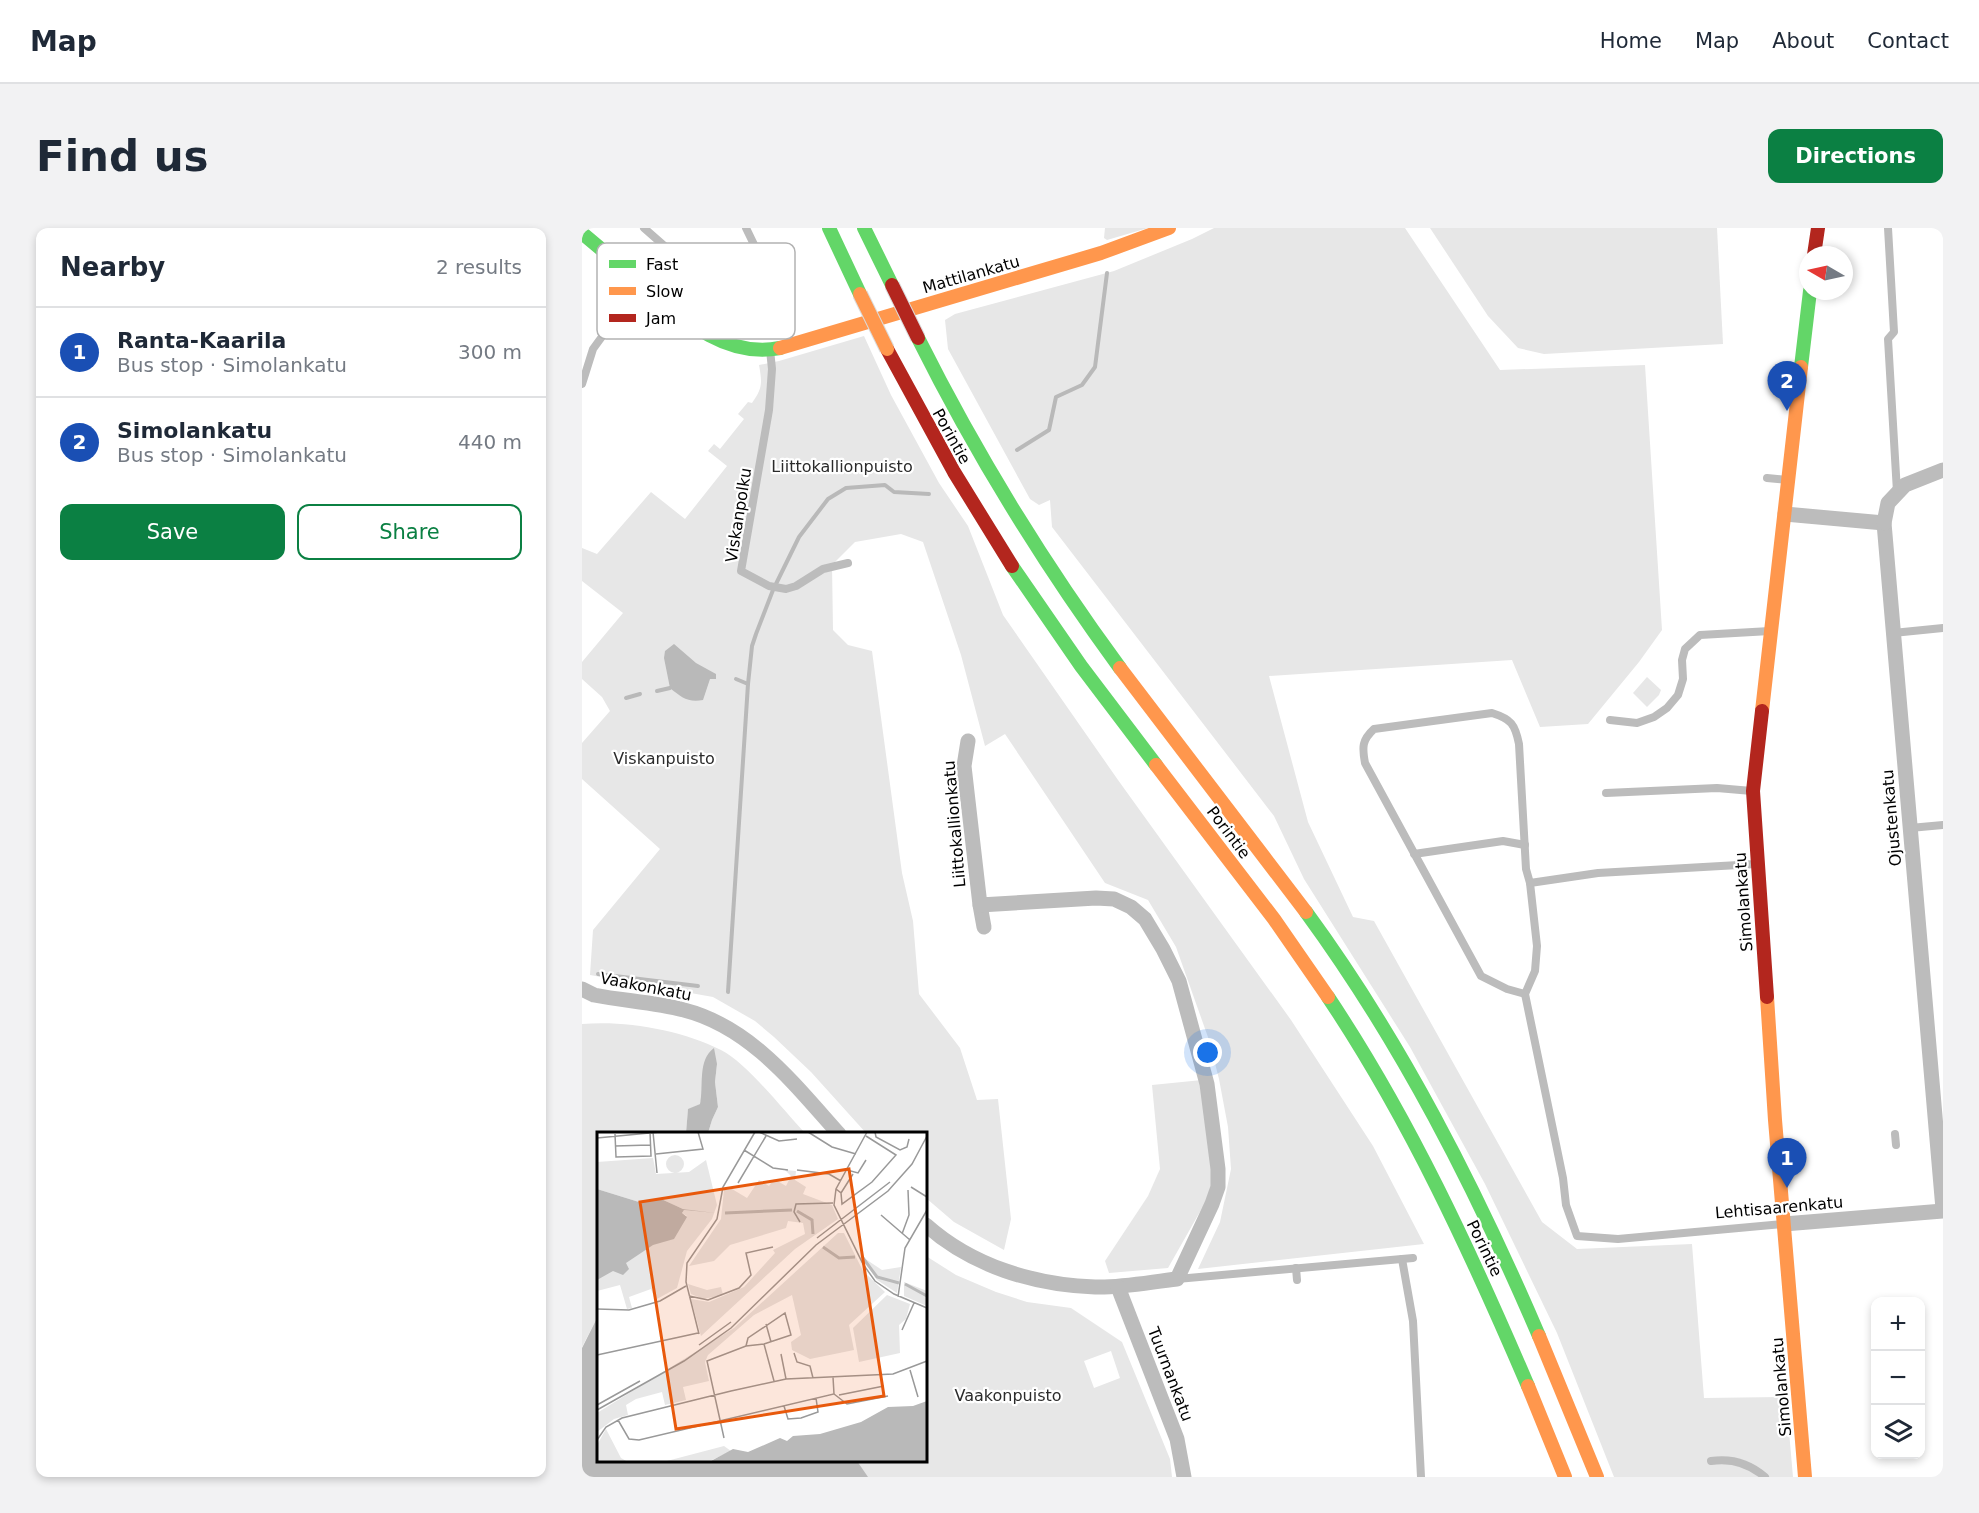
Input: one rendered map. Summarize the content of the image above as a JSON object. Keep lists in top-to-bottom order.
{
  "streets": {
    "main road": ["Mattilankatu", "Porintie", "Simolankatu"],
    "street": [
      "Ojustenkatu",
      "Liittokallionkatu",
      "Vaakonkatu",
      "Lehtisaarenkatu",
      "Tuurnankatu"
    ],
    "lane": ["Viskanpolku"]
  },
  "crossings": [
    ["Mattilankatu", "Viskanpolku"],
    ["Ojustenkatu", "Lehtisaarenkatu"],
    ["Simolankatu", "Lehtisaarenkatu"]
  ],
  "parks": ["Liittokallionpuisto", "Viskanpuisto", "Vaakonpuisto"],
  "legend": ["Fast", "Slow", "Jam"],
  "north": "left",
  "page": {
    "header": "Map",
    "nav": [
      "Home",
      "Map",
      "About",
      "Contact"
    ],
    "buttons": [
      "Directions",
      ["Save", "Share"]
    ],
    "title": "Find us",
    "heading": ["Nearby", "2 results"],
    "list": [
      {
        "mark": "1",
        "name": "Ranta-Kaarila",
        "note": "Bus stop · Simolankatu",
        "value": "300 m"
      },
      {
        "mark": "2",
        "name": "Simolankatu",
        "note": "Bus stop · Simolankatu",
        "value": "440 m"
      }
    ],
    "pins": ["2", "1"],
    "map_buttons": ["+", "−"]
  }
}
